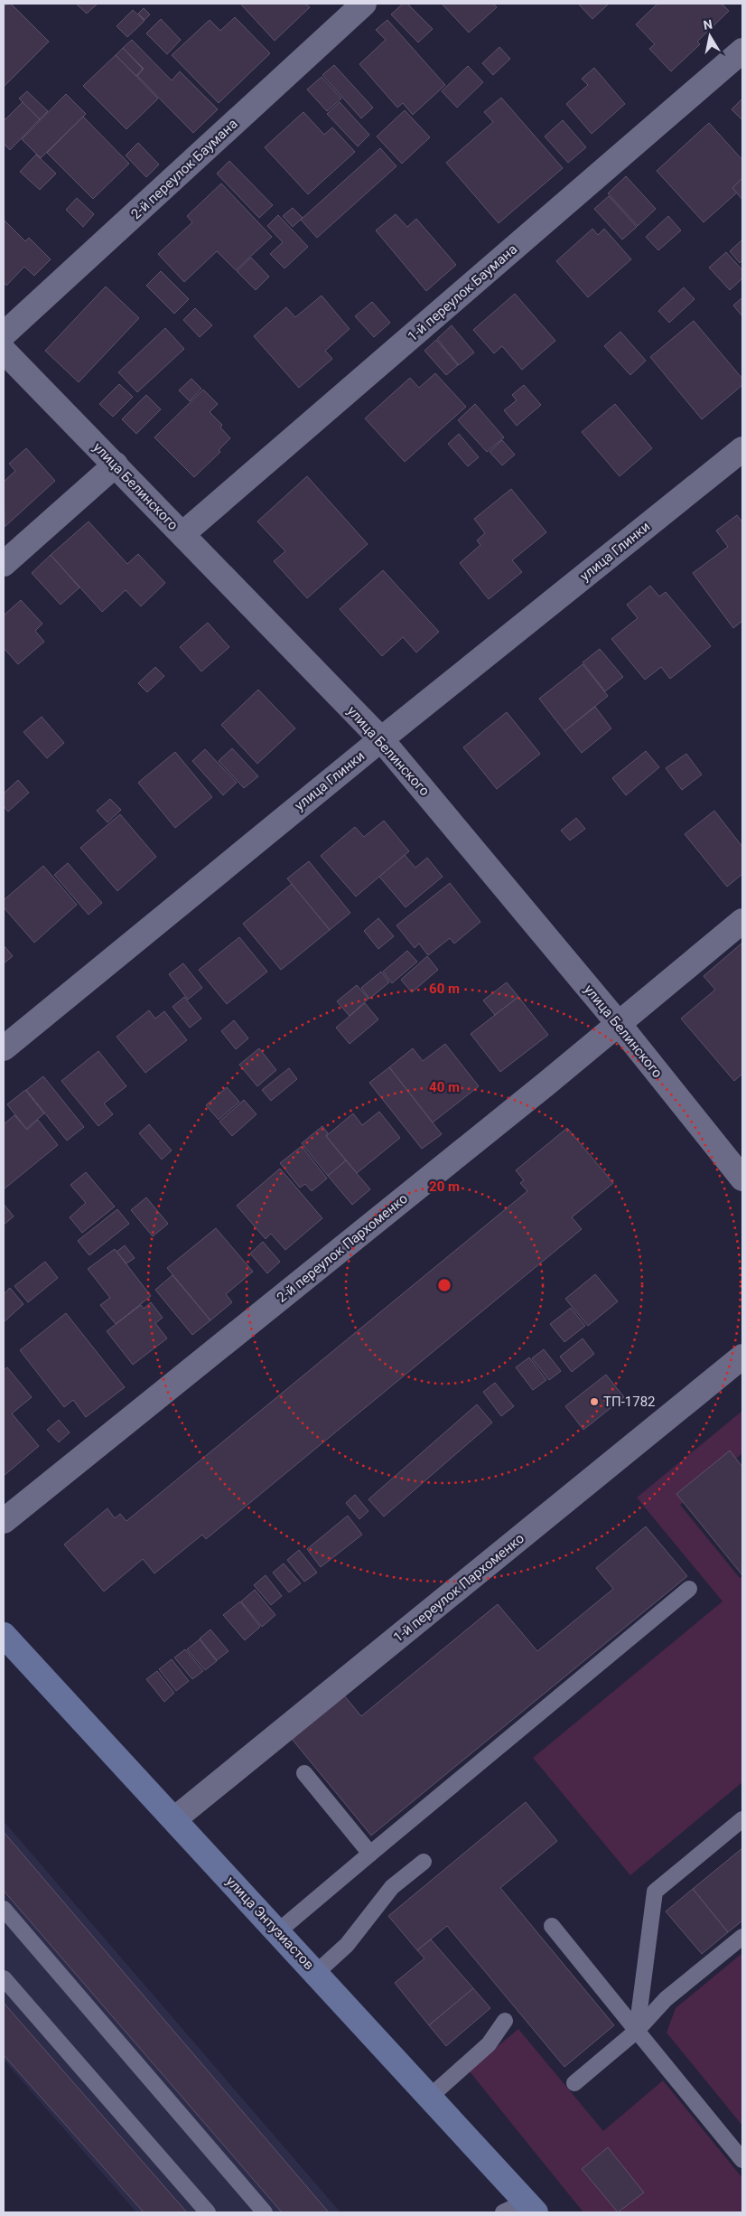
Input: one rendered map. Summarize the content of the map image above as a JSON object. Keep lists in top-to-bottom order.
{
  "streets": {
    "street": [
      "2-й переулок Баумана",
      "1-й переулок Баумана",
      "улица Белинского",
      "улица Глинки",
      "2-й переулок Пархоменко",
      "1-й переулок Пархоменко",
      "улица Энтузиастов"
    ]
  },
  "crossings": [
    ["1-й переулок Баумана", "улица Белинского"],
    ["улица Белинского", "улица Глинки"],
    ["улица Белинского", "2-й переулок Пархоменко"],
    ["1-й переулок Пархоменко", "улица Энтузиастов"]
  ],
  "places": ["ТП-1782"],
  "north": "top",
  "rings": ["60 m", "40 m", "20 m"]
}
